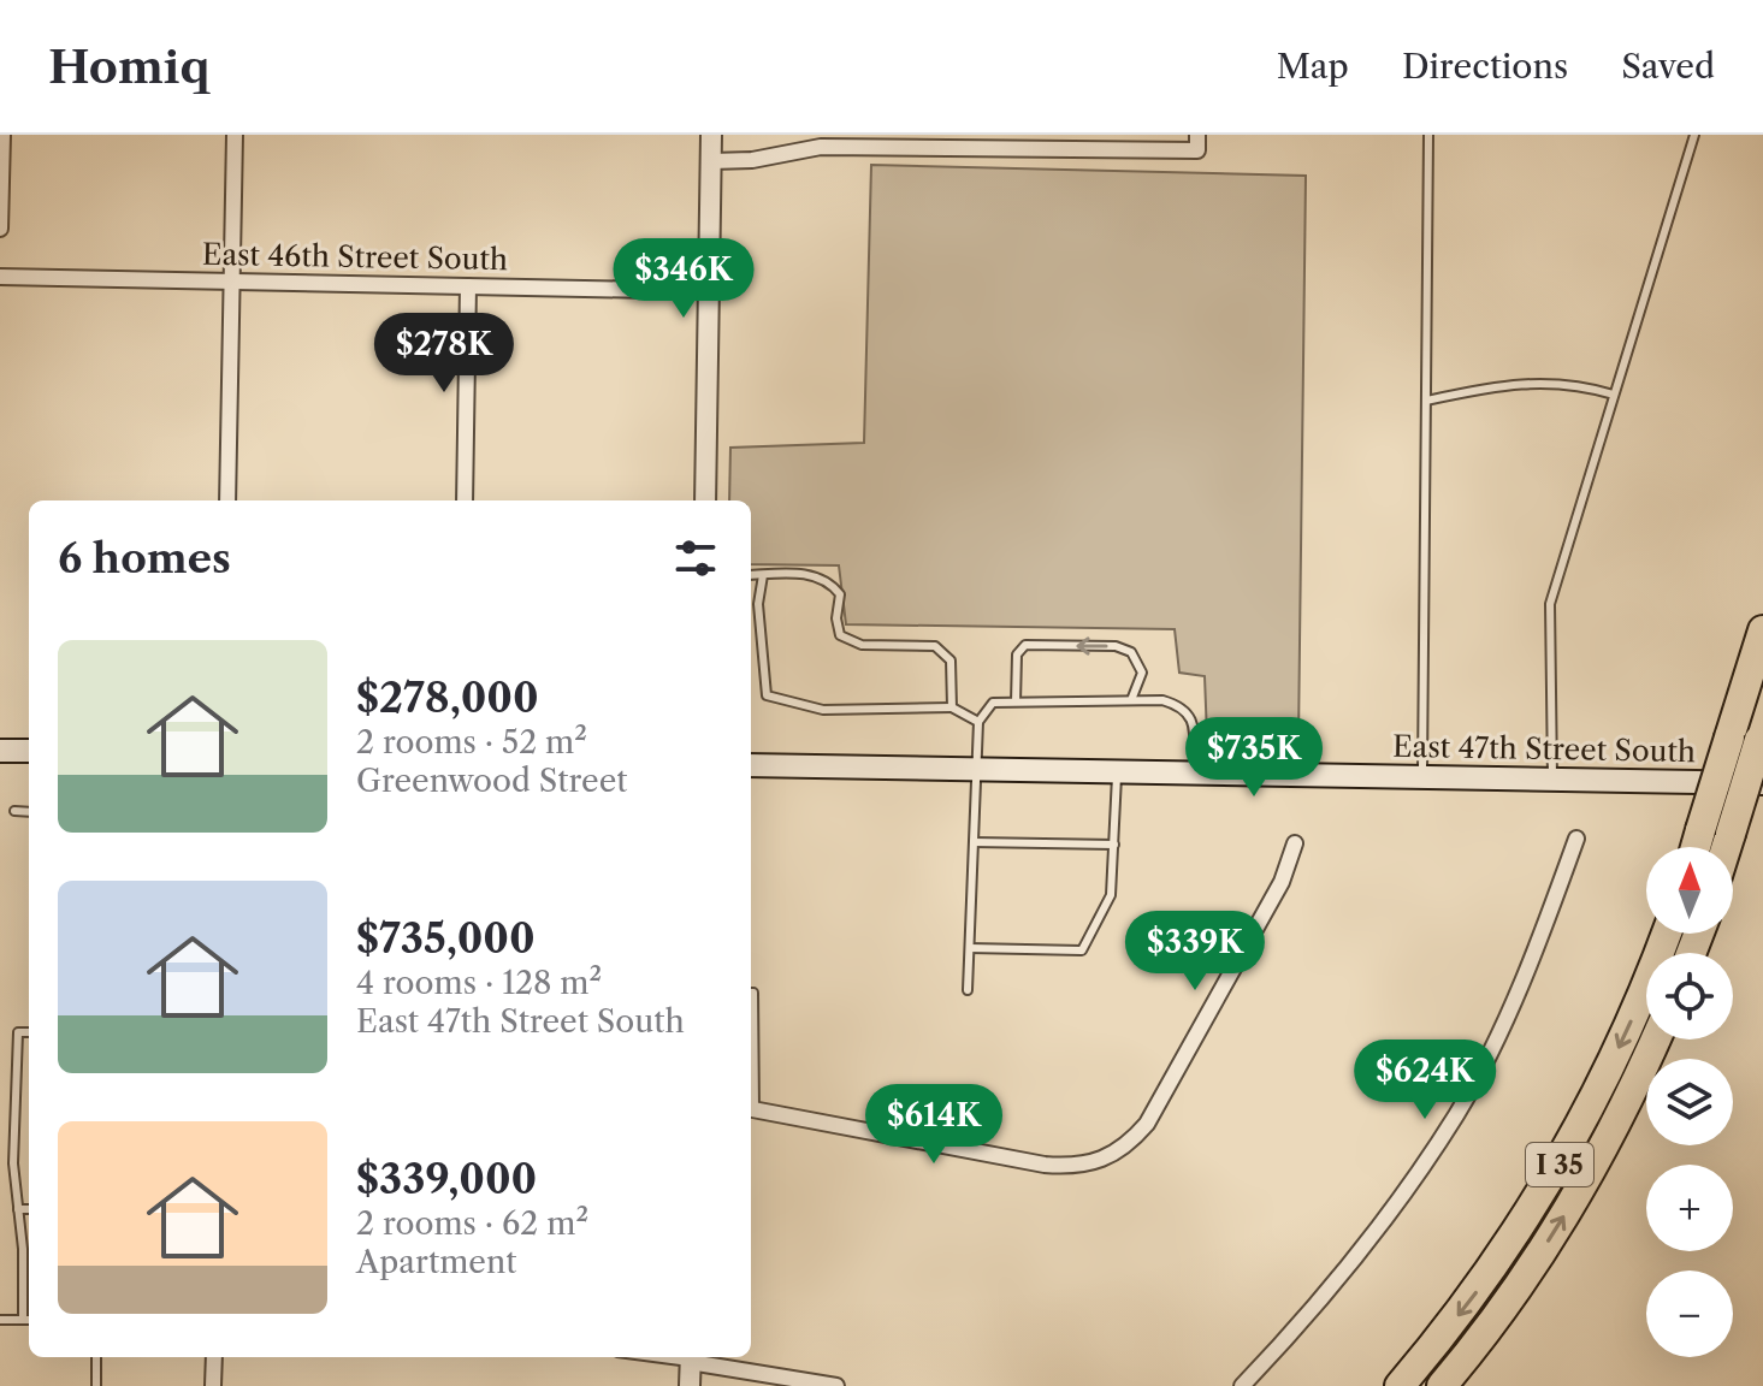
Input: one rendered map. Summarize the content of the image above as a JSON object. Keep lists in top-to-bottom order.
{
  "streets": {
    "highway": ["I 35"],
    "main road": ["East 47th Street South"],
    "street": ["East 46th Street South"]
  },
  "north": "top",
  "page": {
    "header": "Homiq",
    "nav": ["Map", "Directions", "Saved"],
    "price": [
      "$346K",
      "$278K",
      "$735K",
      "$339K",
      "$624K",
      "$614K"
    ],
    "heading": "6 homes",
    "list": [
      {
        "name": "$278,000",
        "note": "2 rooms · 52 m² · Greenwood Street"
      },
      {
        "name": "$735,000",
        "note": "4 rooms · 128 m² · East 47th Street South"
      },
      {
        "name": "$339,000",
        "note": "2 rooms · 62 m² · Apartment"
      }
    ],
    "map_buttons": ["+", "−"]
  }
}
